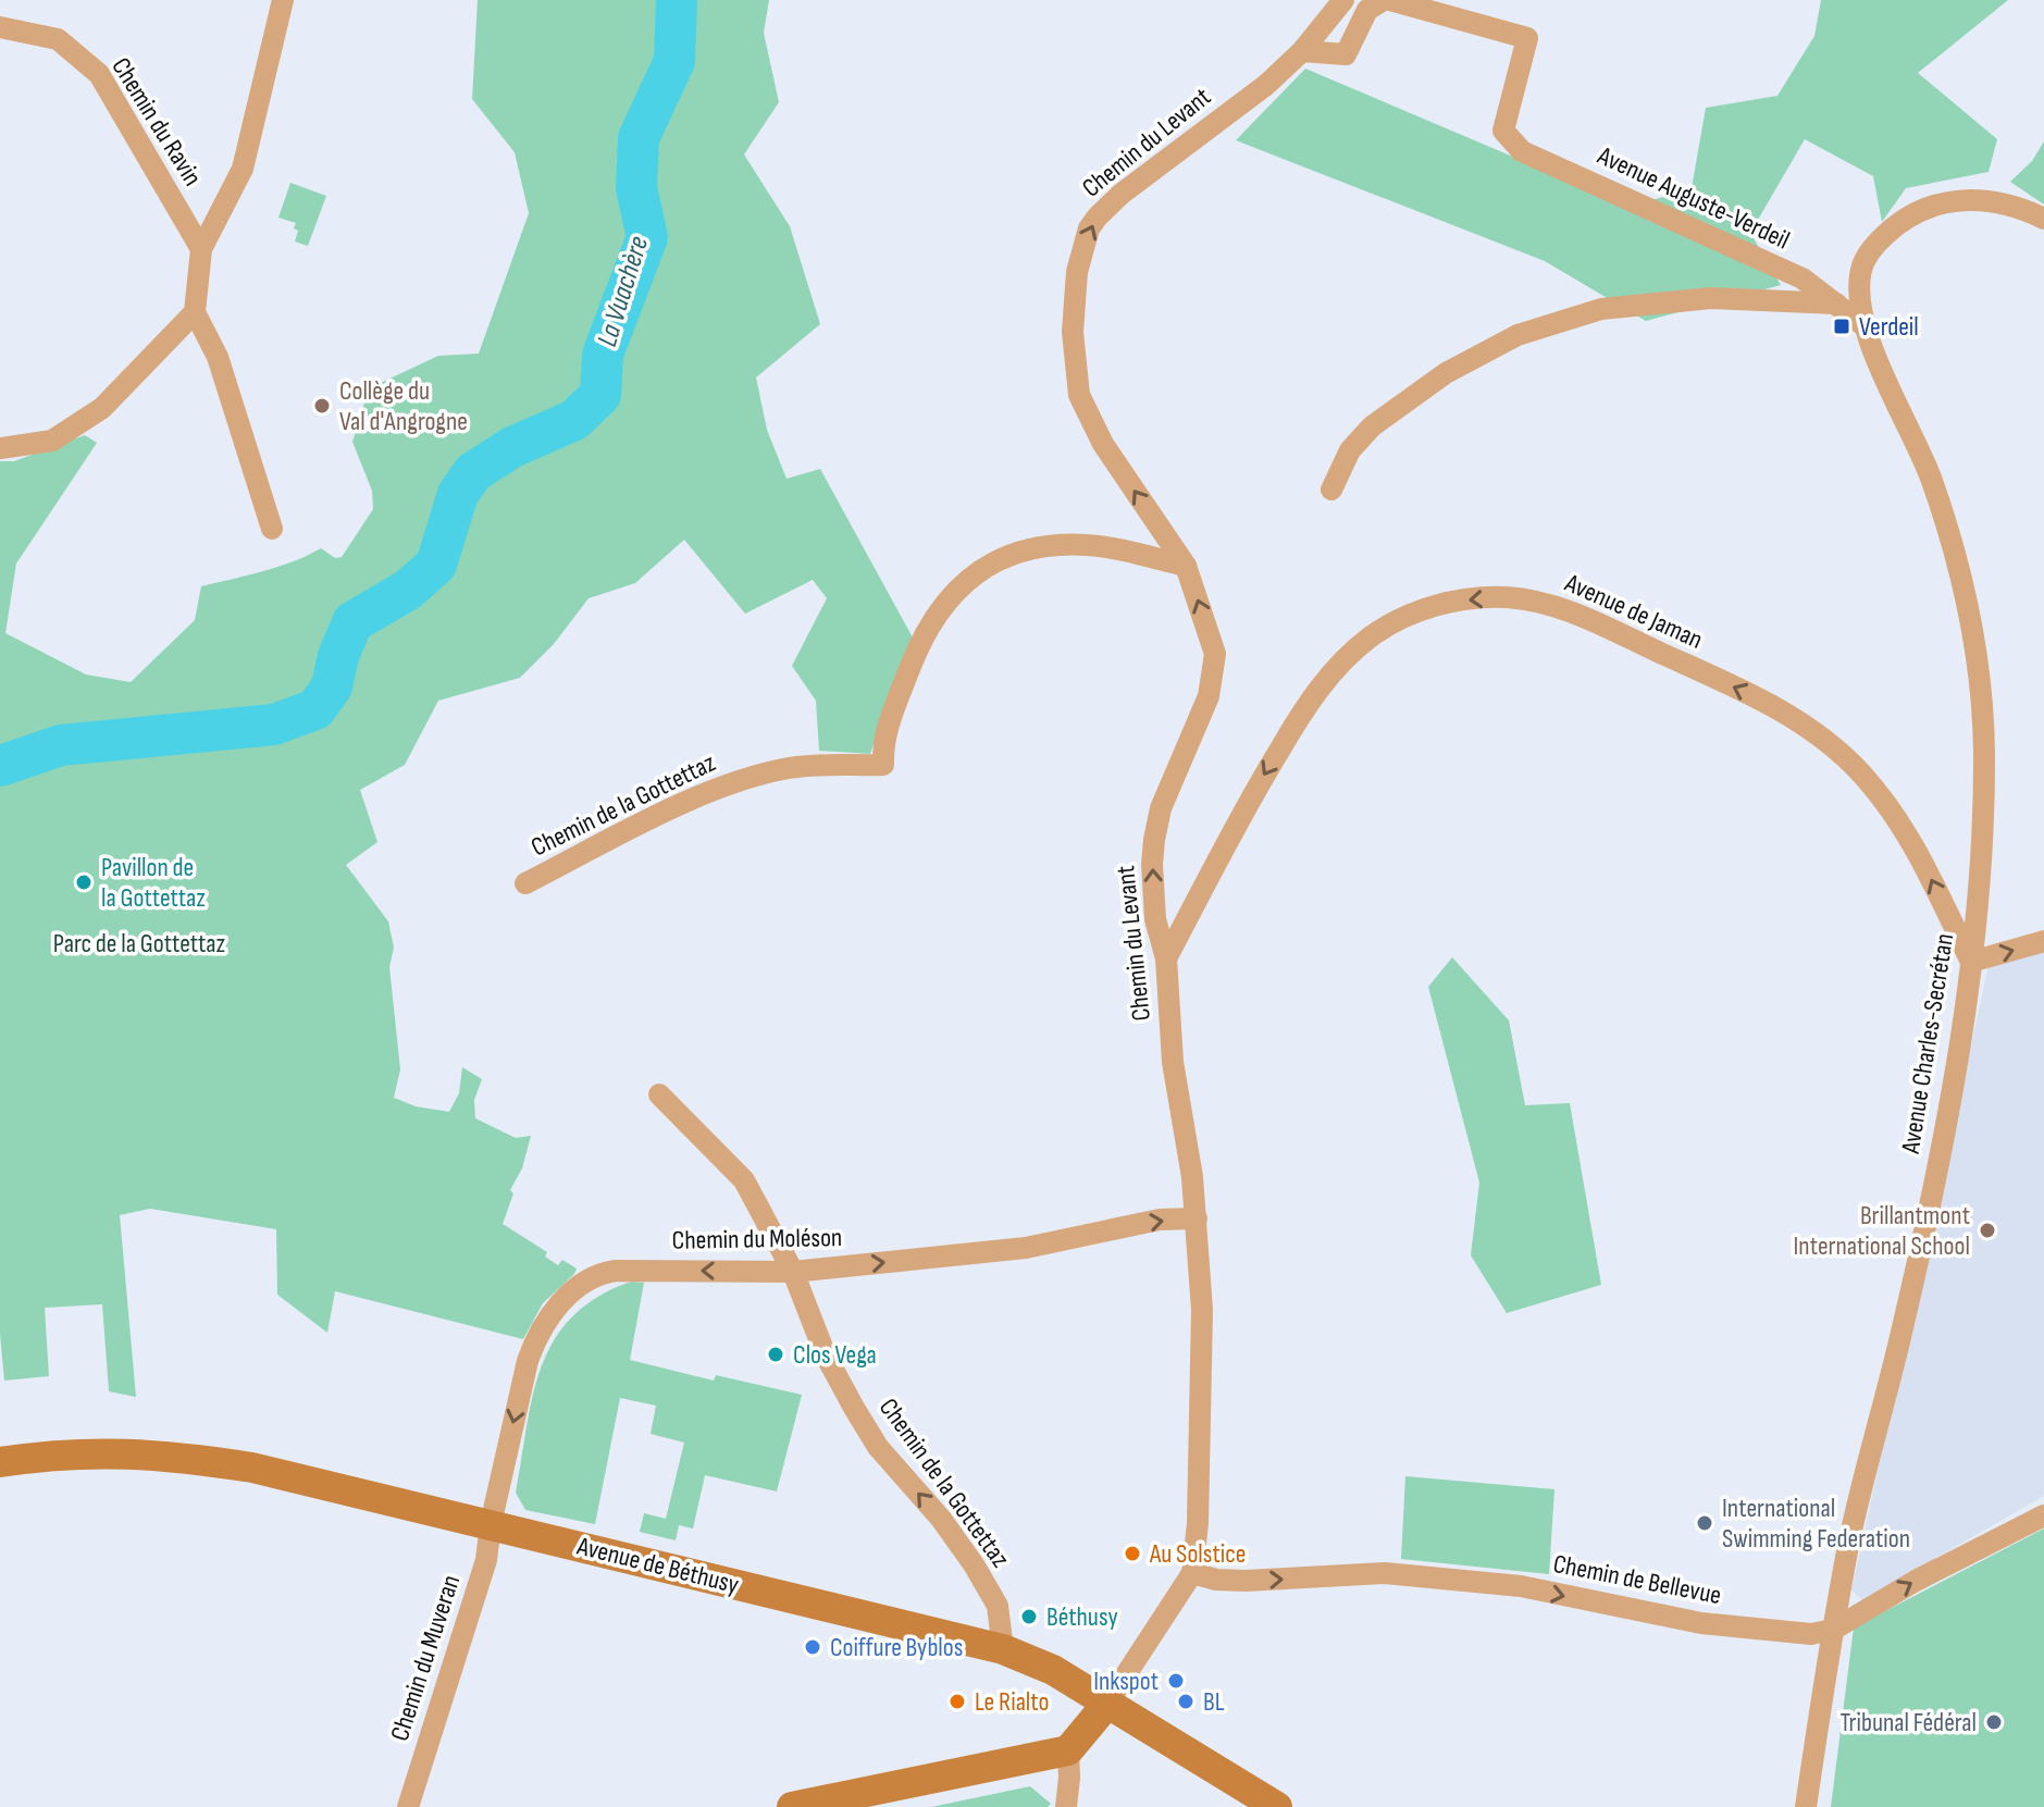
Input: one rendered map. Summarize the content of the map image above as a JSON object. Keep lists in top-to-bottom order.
{
  "streets": {
    "street": [
      "Chemin du Ravin",
      "Chemin du Levant",
      "Avenue Auguste-Verdeil",
      "Avenue de Jaman",
      "Chemin de la Gottettaz",
      "Avenue Charles-Secrétan",
      "Chemin du Moléson",
      "Avenue de Béthusy",
      "Chemin de Bellevue",
      "Chemin du Muveran"
    ]
  },
  "crossings": [
    ["Chemin du Levant", "Avenue de Jaman"],
    ["Chemin du Levant", "Chemin de la Gottettaz"],
    ["Chemin du Levant", "Chemin du Moléson"],
    ["Chemin du Levant", "Avenue de Béthusy"],
    ["Chemin du Levant", "Chemin de Bellevue"],
    ["Avenue de Jaman", "Avenue Charles-Secrétan"],
    ["Chemin de la Gottettaz", "Chemin du Moléson"],
    ["Chemin de la Gottettaz", "Avenue de Béthusy"],
    ["Avenue Charles-Secrétan", "Chemin de Bellevue"],
    ["Chemin du Moléson", "Avenue de Béthusy"],
    ["Chemin du Moléson", "Chemin du Muveran"],
    ["Avenue de Béthusy", "Chemin du Muveran"]
  ],
  "one_way": ["Chemin du Levant", "Chemin de Bellevue"],
  "water": ["La Vuachère"],
  "parks": ["Parc de la Gottettaz"],
  "places": {
    "transit": ["Verdeil"],
    "other": [
      "Collège du Val d'Angrogne",
      "Pavillon de la Gottettaz",
      "Brillantmont International School",
      "Clos Vega",
      "International Swimming Federation",
      "Au Solstice",
      "Béthusy",
      "Coiffure Byblos",
      "Inkspot",
      "Le Rialto",
      "BL",
      "Tribunal Fédéral"
    ]
  }
}
